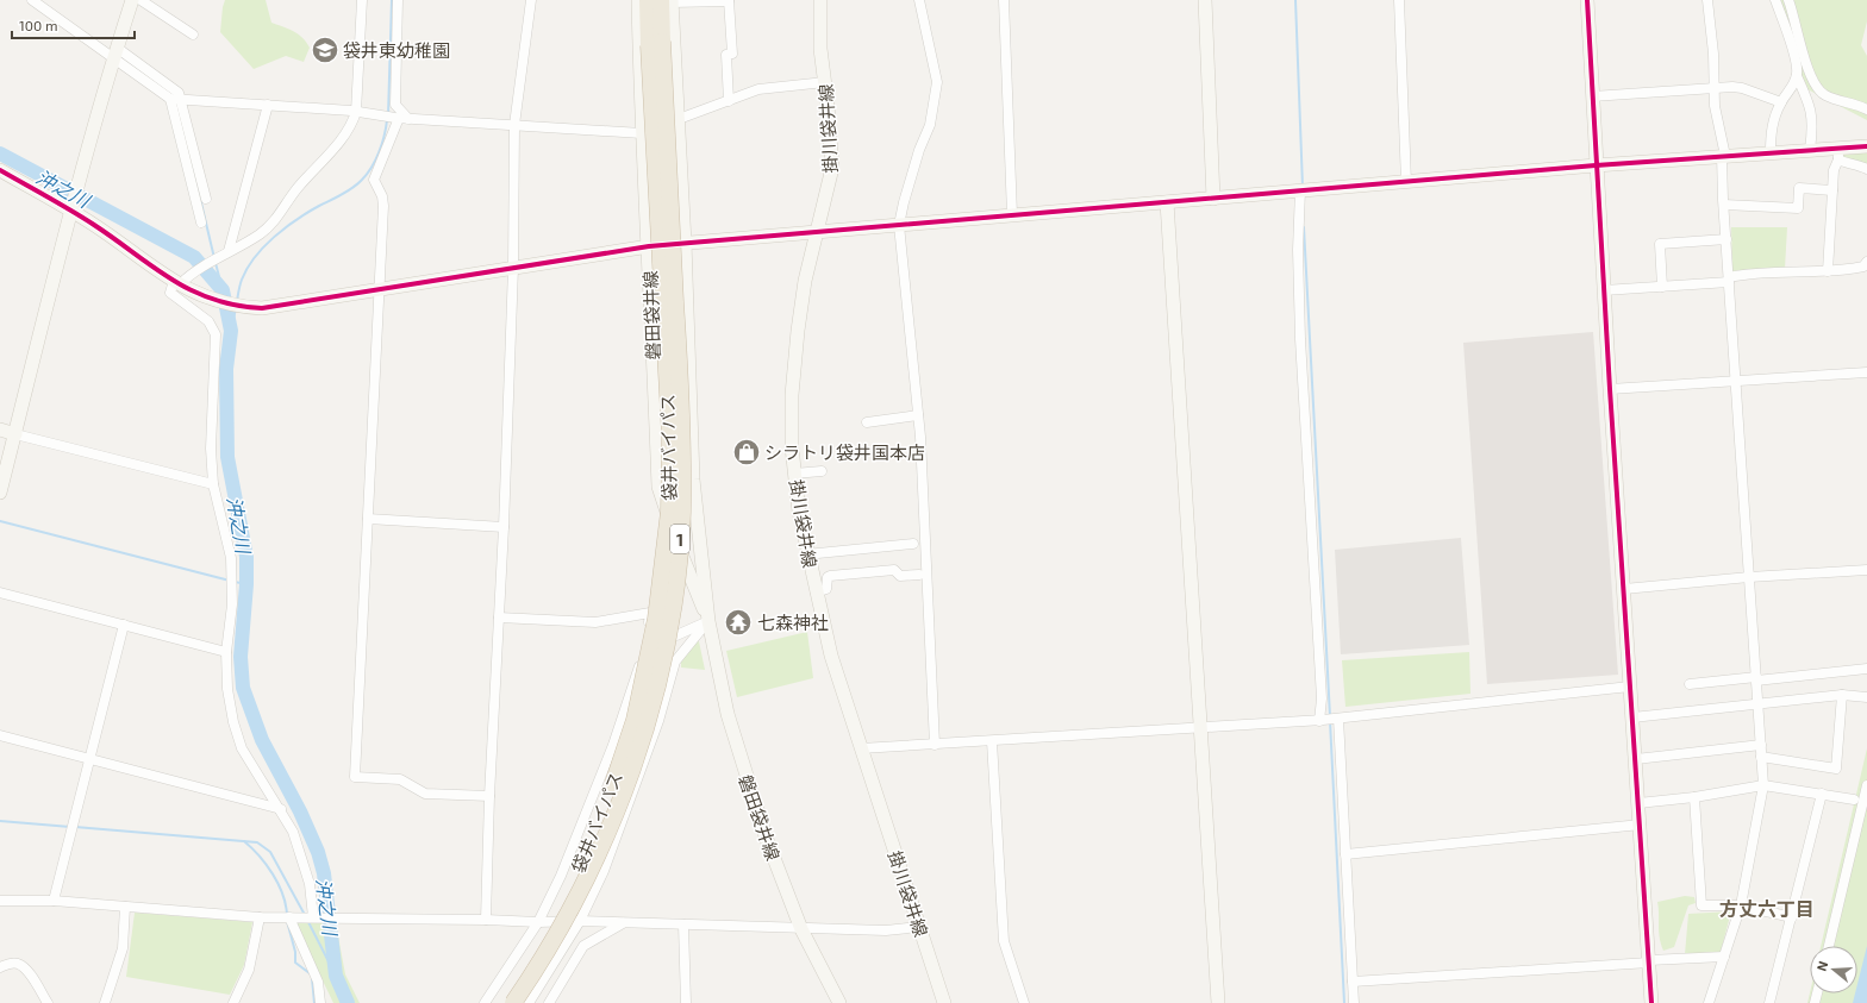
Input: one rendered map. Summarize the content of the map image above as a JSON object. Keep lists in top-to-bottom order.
{
  "streets": {
    "highway": ["袋井バイパス", "1"],
    "street": ["掛川袋井線", "磐田袋井線"]
  },
  "crossings": [
    ["磐田袋井線", "袋井バイパス"]
  ],
  "districts": ["方丈六丁目"],
  "water": ["沖之川"],
  "places": {
    "school or university": ["袋井東幼稚園"],
    "shop": ["シラトリ袋井国本店"],
    "temple": ["七森神社"]
  },
  "scale_bar": "100 m",
  "north": "left"
}
